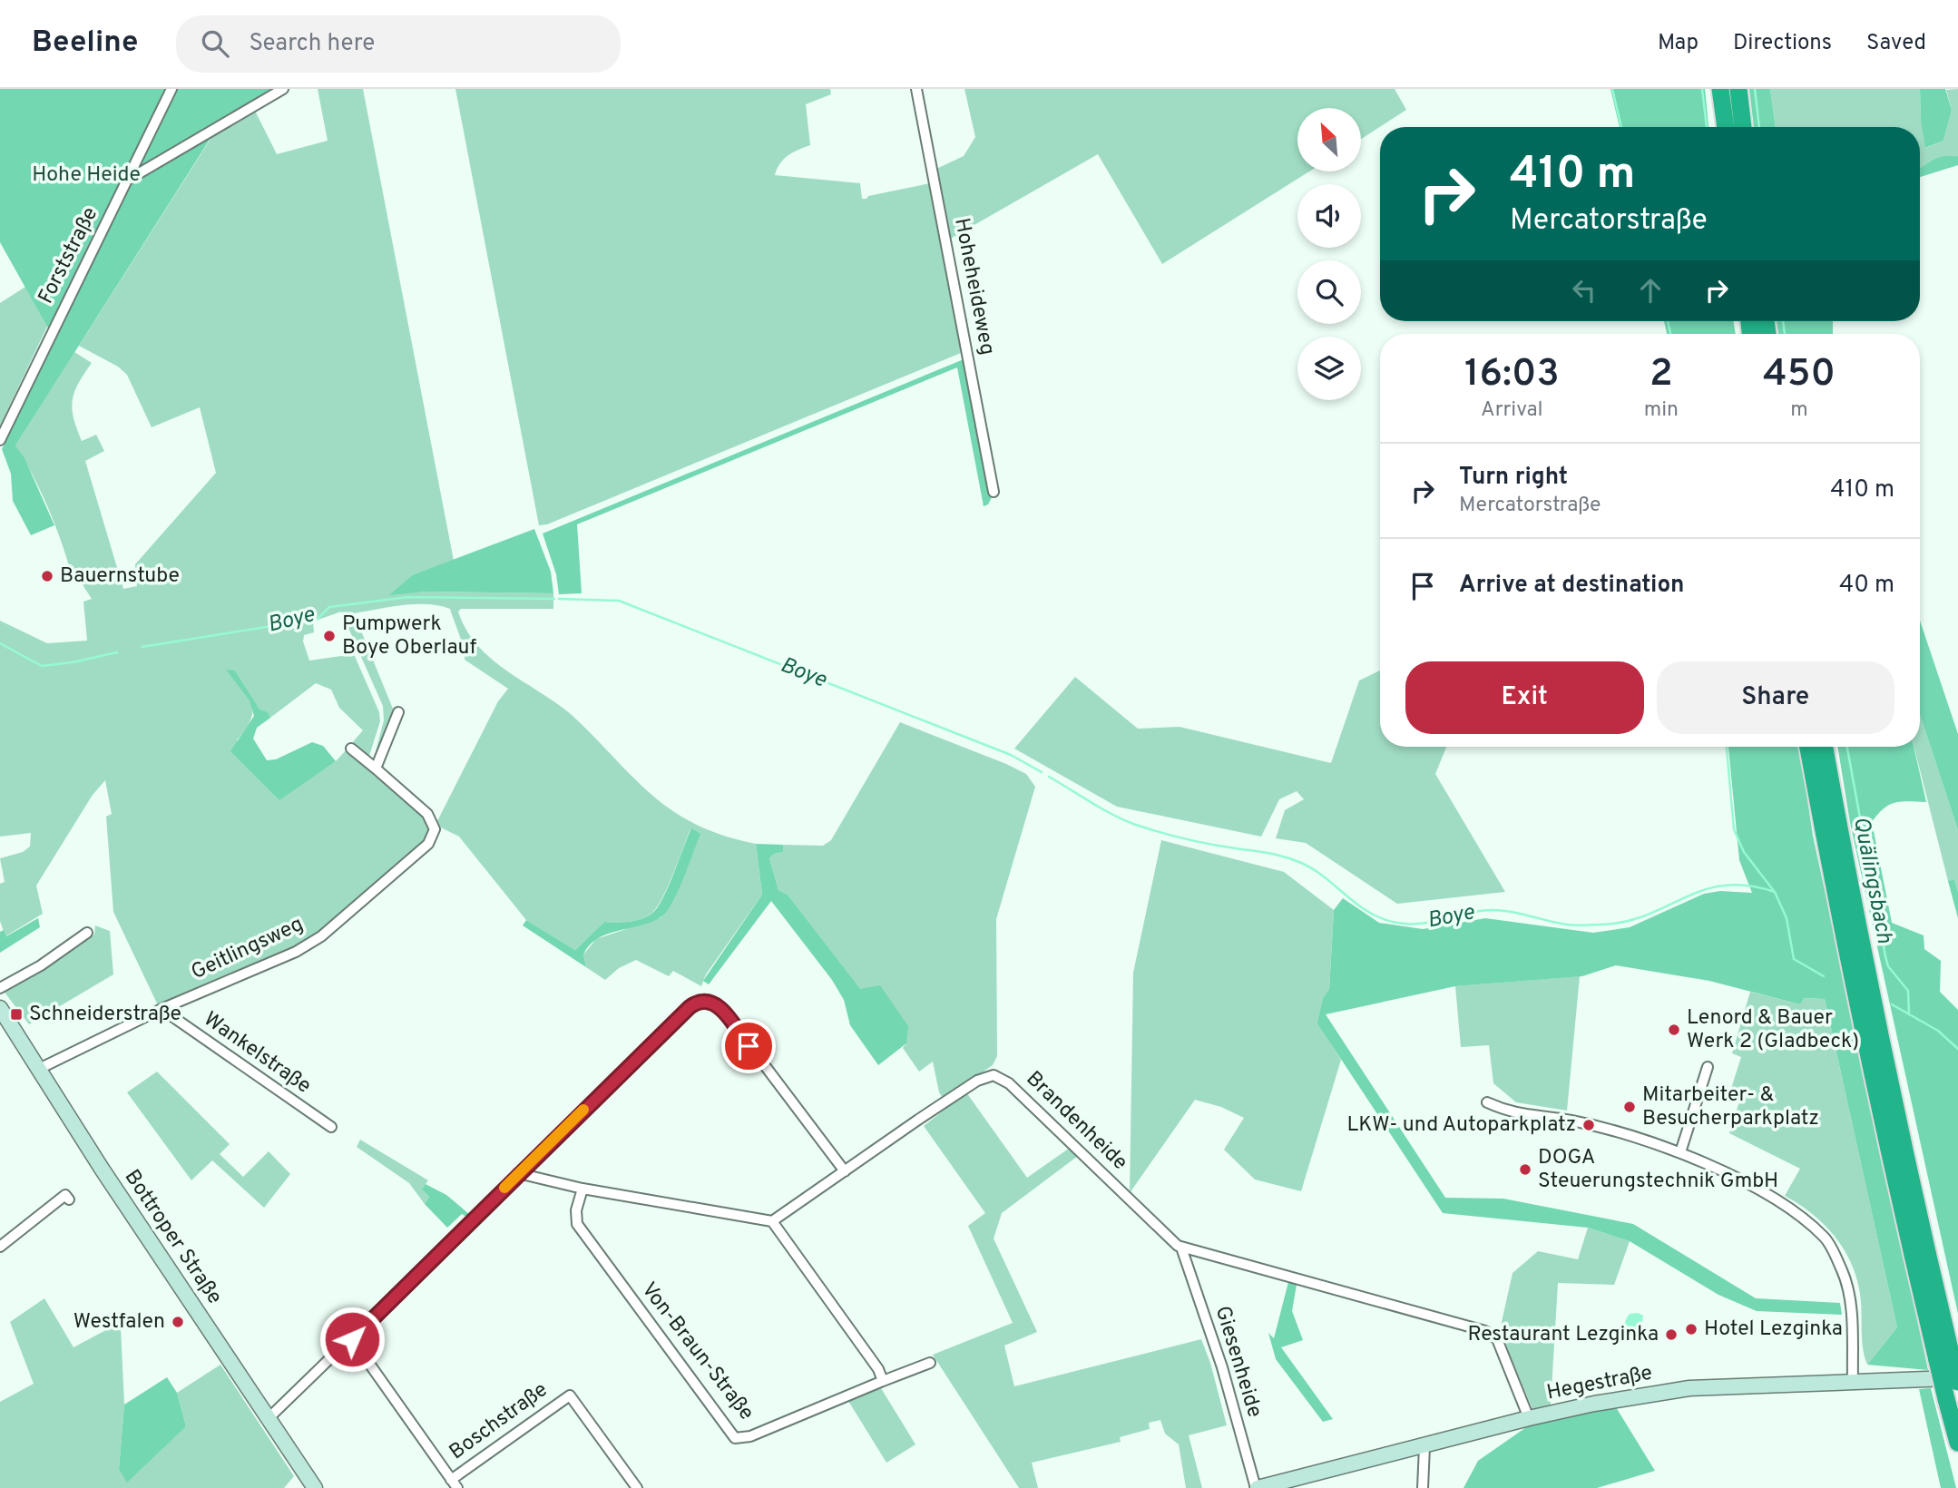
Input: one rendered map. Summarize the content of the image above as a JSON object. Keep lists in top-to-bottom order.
{
  "streets": {
    "street": [
      "Forststraße",
      "Hoheheideweg",
      "Geitlingsweg",
      "Wankelstraße",
      "Brandenheide",
      "Bottroper Straße",
      "Von-Braun-Straße",
      "Giesenheide",
      "Hegestraße",
      "Boschstraße"
    ]
  },
  "crossings": [
    ["Geitlingsweg", "Wankelstraße"],
    ["Geitlingsweg", "Bottroper Straße"],
    ["Brandenheide", "Giesenheide"],
    ["Brandenheide", "Hegestraße"],
    ["Giesenheide", "Hegestraße"]
  ],
  "water": ["Boye", "Quälingsbach"],
  "parks": ["Hohe Heide"],
  "places": {
    "other": [
      "Bauernstube",
      "Pumpwerk Boye Oberlauf",
      "Lenord & Bauer Werk 2 (Gladbeck)",
      "Mitarbeiter- & Besucherparkplatz",
      "LKW- und Autoparkplatz",
      "DOGA Steuerungstechnik GmbH",
      "Westfalen",
      "Hotel Lezginka",
      "Restaurant Lezginka"
    ],
    "transit": ["Schneiderstraße"]
  },
  "north": "top left",
  "page": {
    "header": "Beeline",
    "search": "Search here",
    "nav": ["Map", "Directions", "Saved"],
    "turn": ["410 m", "Mercatorstraße"],
    "eta": [
      "16:03",
      "Arrival",
      "2",
      "min",
      "450",
      "m"
    ],
    "list": [
      {
        "name": "Turn right",
        "note": "Mercatorstraße",
        "value": "410 m"
      },
      {
        "name": "Arrive at destination",
        "value": "40 m"
      }
    ],
    "buttons": ["Exit", "Share"]
  }
}
